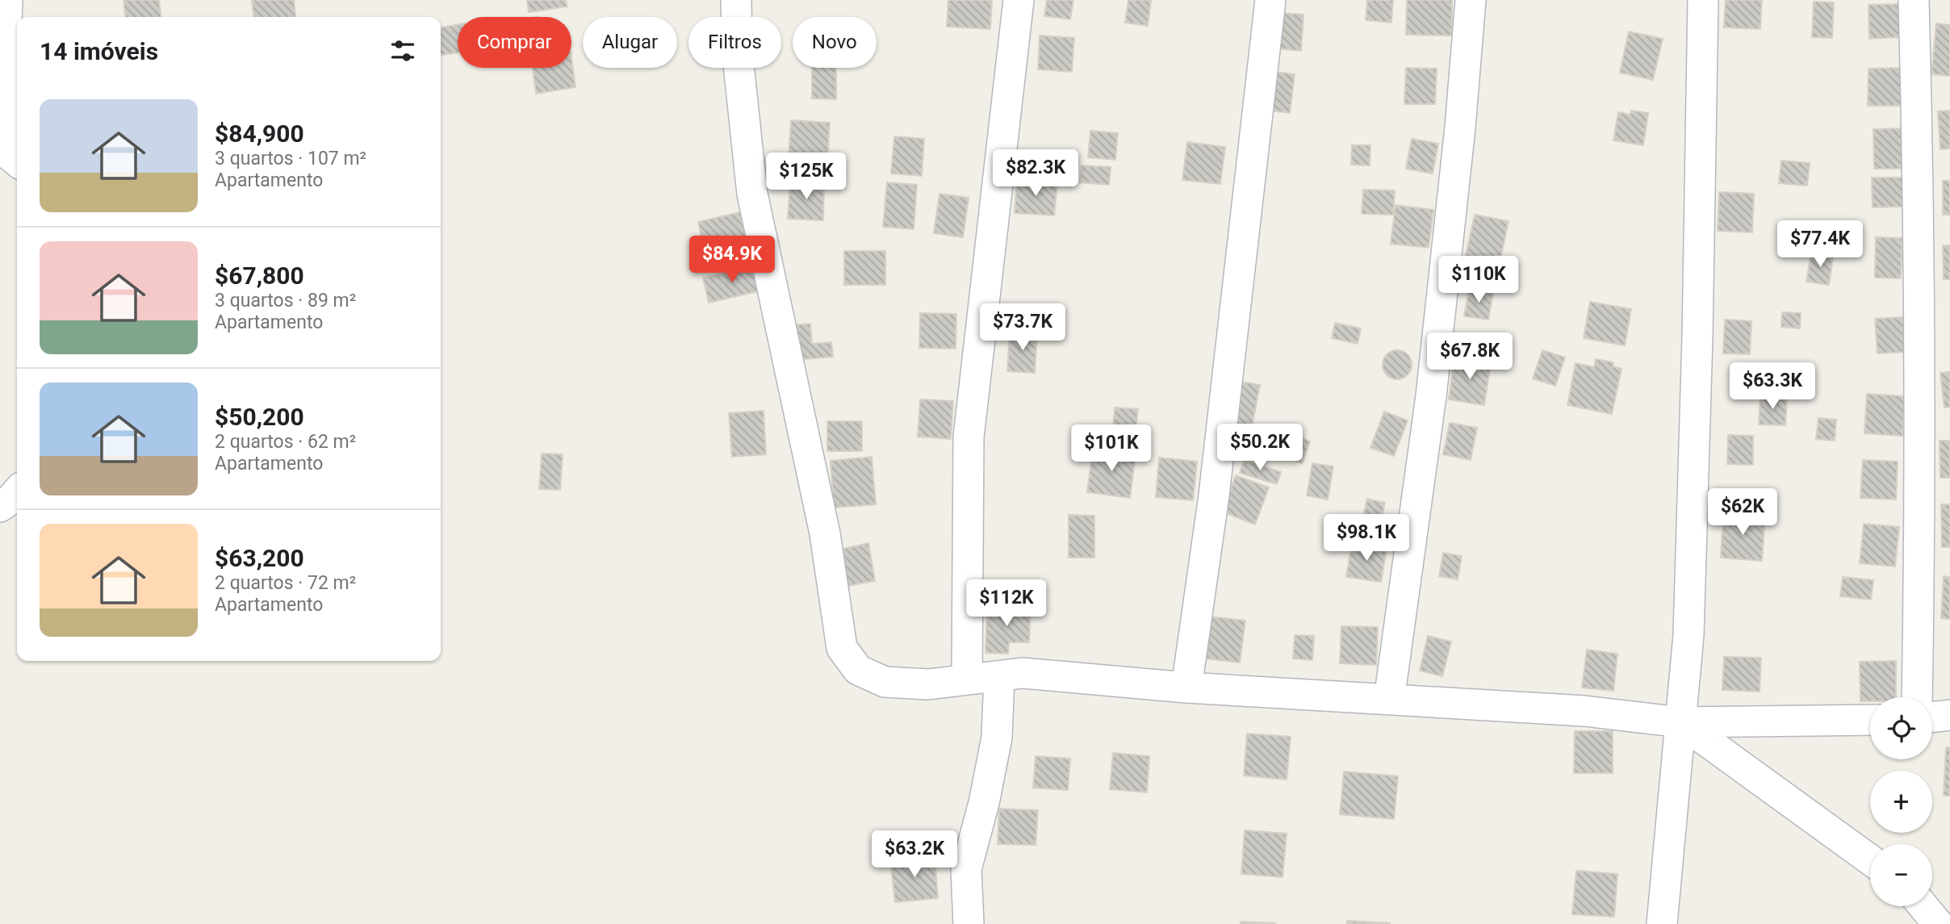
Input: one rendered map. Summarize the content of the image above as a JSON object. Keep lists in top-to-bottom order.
{
  "page": {
    "chip": [
      "Comprar",
      "Alugar",
      "Filtros",
      "Novo"
    ],
    "heading": "14 imóveis",
    "list": [
      {
        "name": "$84,900",
        "note": "3 quartos · 107 m² · Apartamento"
      },
      {
        "name": "$67,800",
        "note": "3 quartos · 89 m² · Apartamento"
      },
      {
        "name": "$50,200",
        "note": "2 quartos · 62 m² · Apartamento"
      },
      {
        "name": "$63,200",
        "note": "2 quartos · 72 m² · Apartamento"
      }
    ],
    "price": [
      "$82.3K",
      "$125K",
      "$77.4K",
      "$84.9K",
      "$110K",
      "$73.7K",
      "$67.8K",
      "$63.3K",
      "$50.2K",
      "$101K",
      "$62K",
      "$98.1K",
      "$112K",
      "$63.2K"
    ],
    "map_buttons": ["+", "−"]
  }
}
